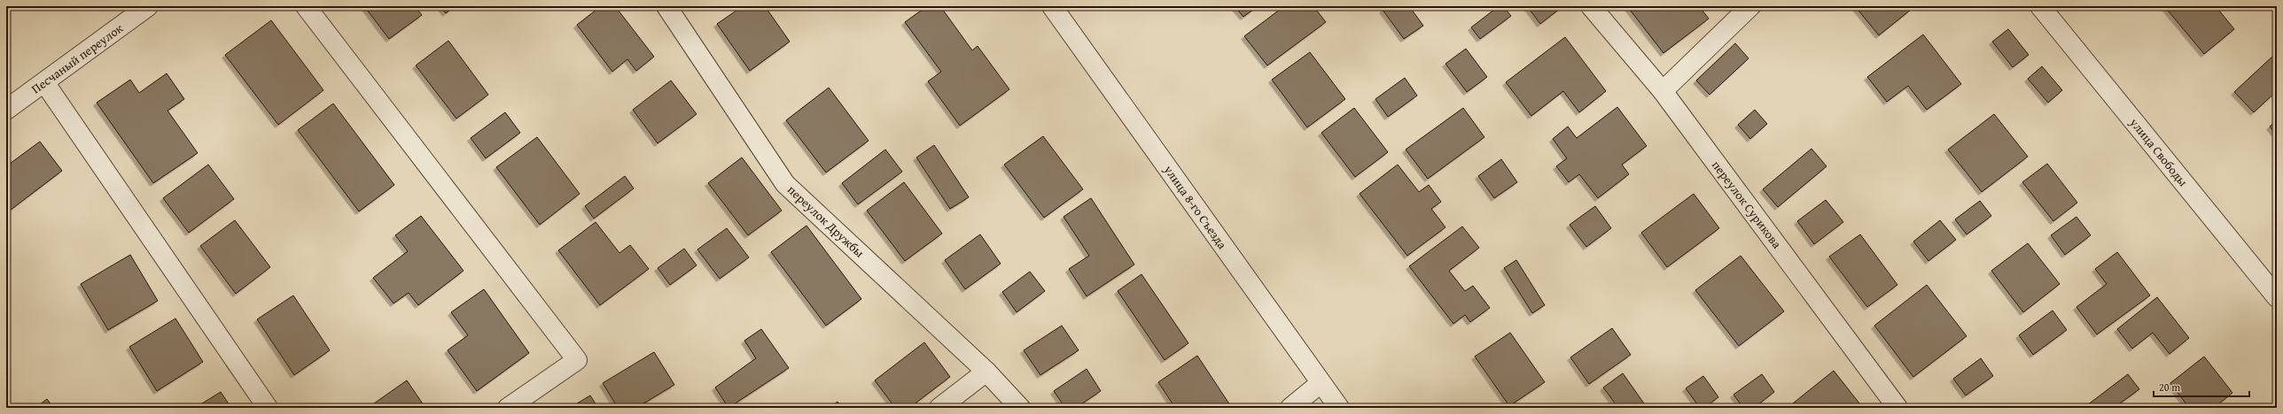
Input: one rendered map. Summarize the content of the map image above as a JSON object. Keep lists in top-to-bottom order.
{
  "streets": {
    "street": [
      "Песчаный переулок",
      "улица Свободы",
      "переулок Сурикова",
      "улица 8-го Съезда",
      "переулок Дружбы"
    ]
  },
  "scale_bar": "20 m"
}
